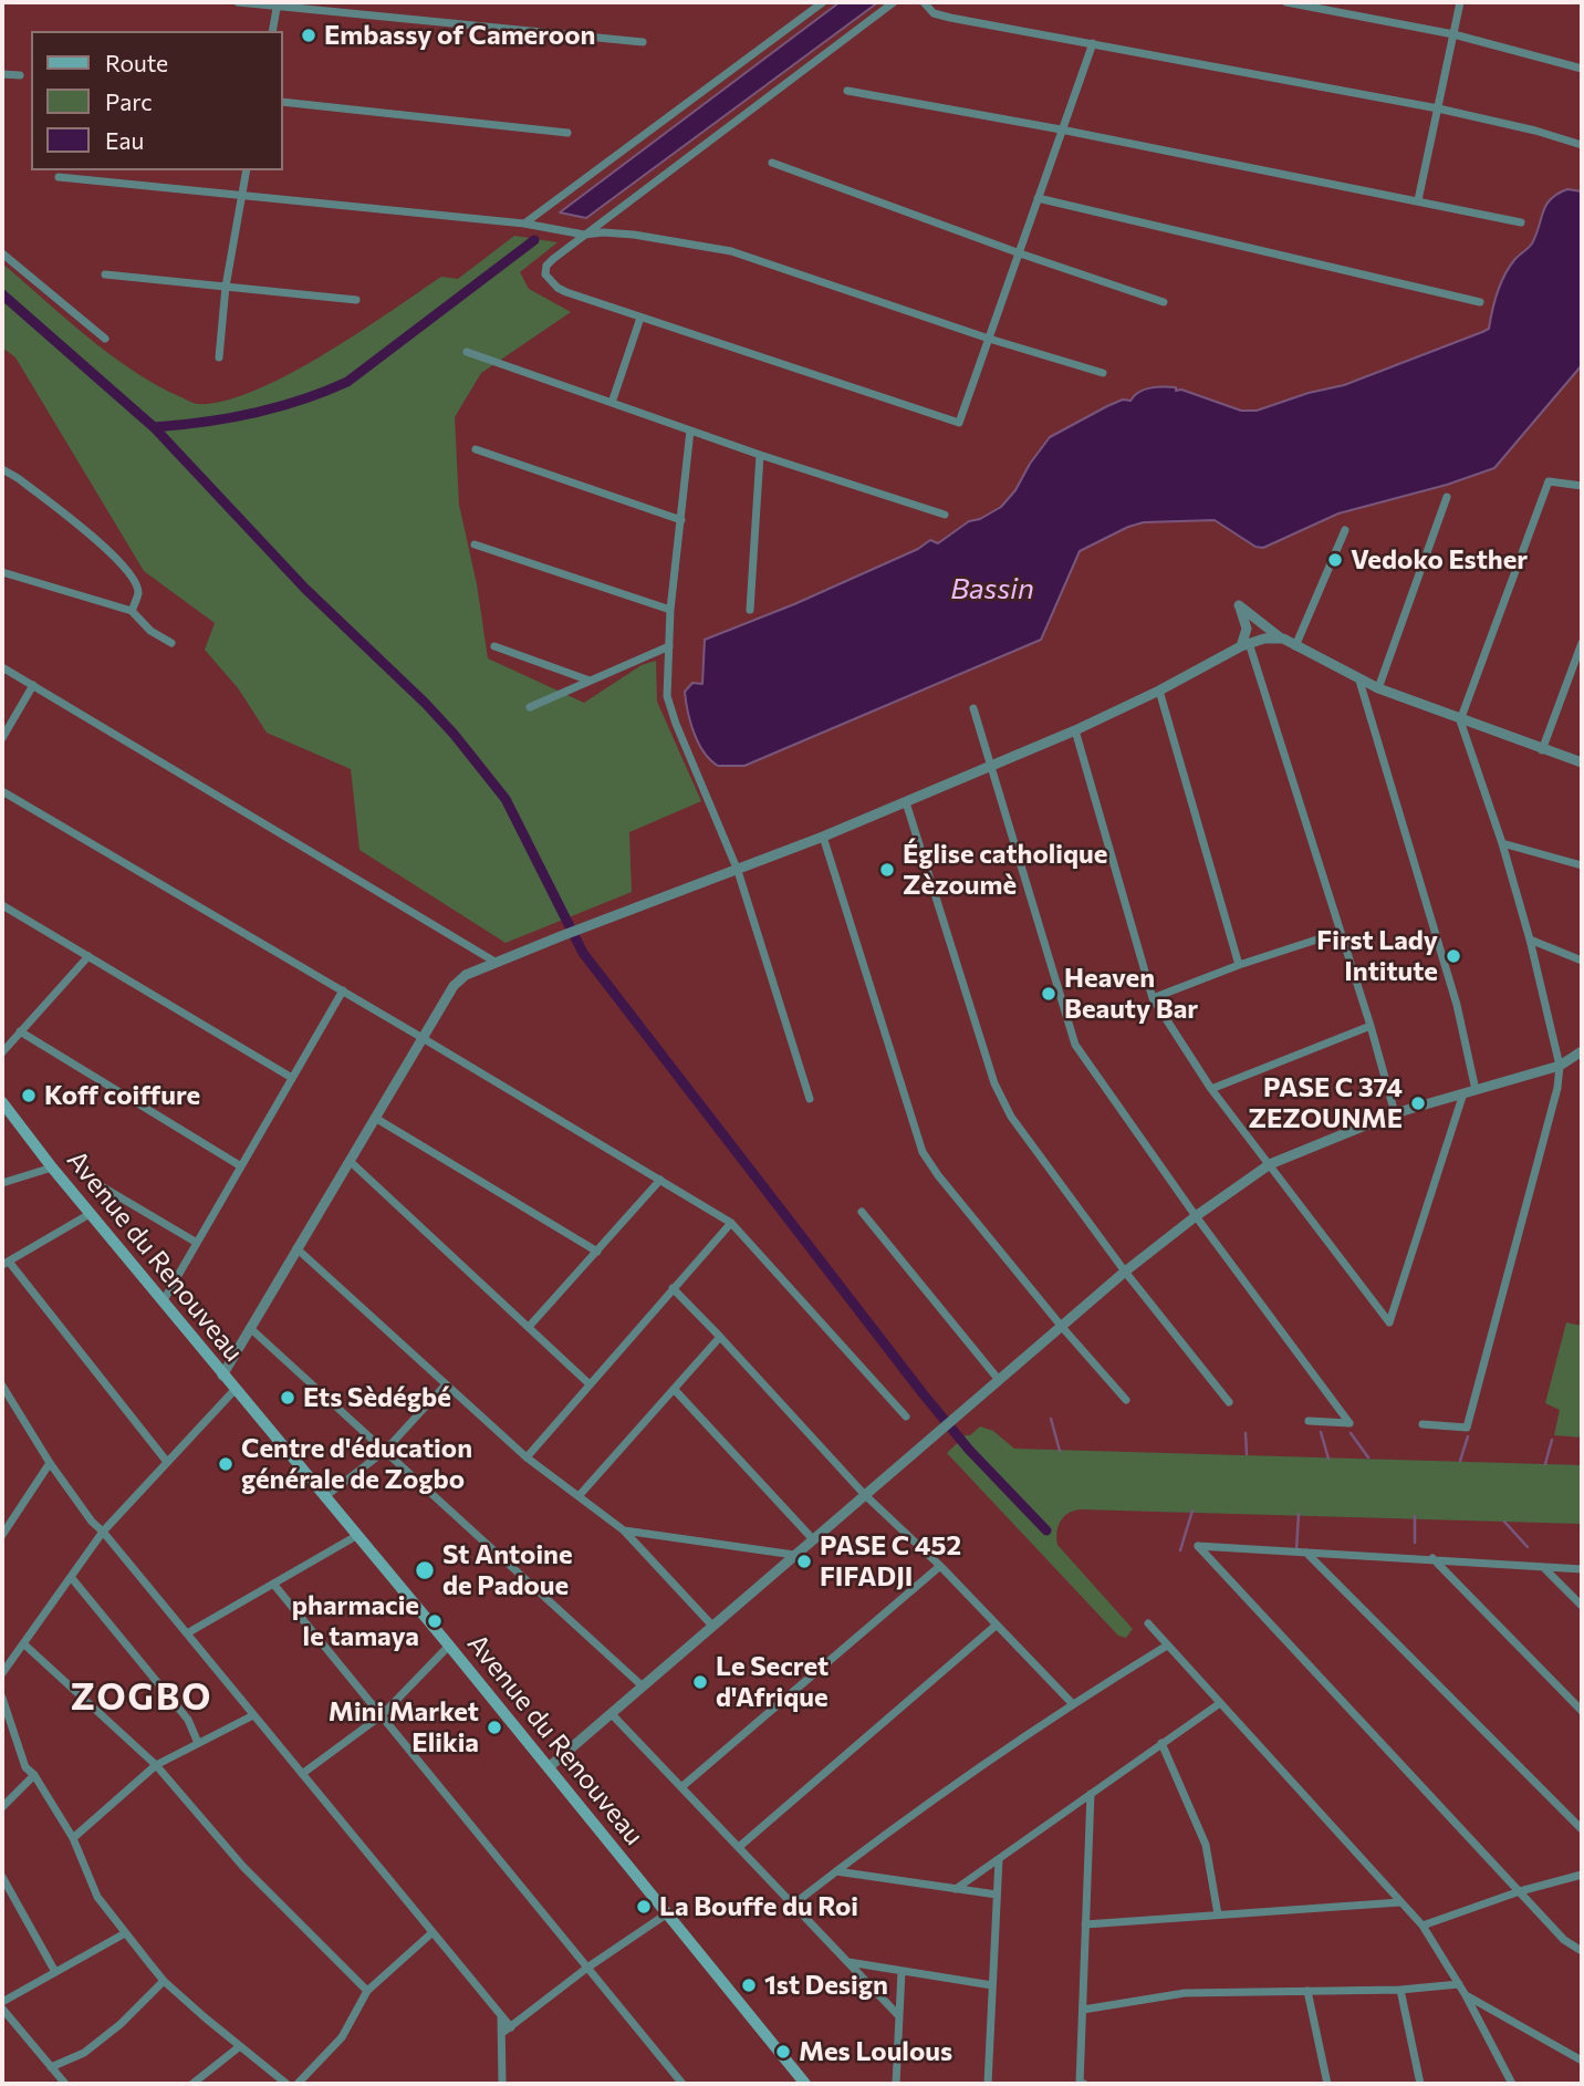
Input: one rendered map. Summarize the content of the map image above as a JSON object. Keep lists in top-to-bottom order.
{
  "streets": {
    "main road": ["Avenue du Renouveau"]
  },
  "districts": ["ZOGBO"],
  "water": ["Bassin"],
  "places": [
    "Embassy of Cameroon",
    "Vedoko Esther",
    "Église catholique Zèzoumè",
    "First Lady Intitute",
    "Heaven Beauty Bar",
    "Koff coiffure",
    "PASE C 374 ZEZOUNME",
    "Ets Sèdégbé",
    "Centre d'éducation générale de Zogbo",
    "PASE C 452 FIFADJI",
    "St Antoine de Padoue",
    "pharmacie le tamaya",
    "Le Secret d'Afrique",
    "Mini Market Elikia",
    "La Bouffe du Roi",
    "1st Design",
    "Mes Loulous"
  ],
  "legend": ["Route", "Parc", "Eau"]
}
